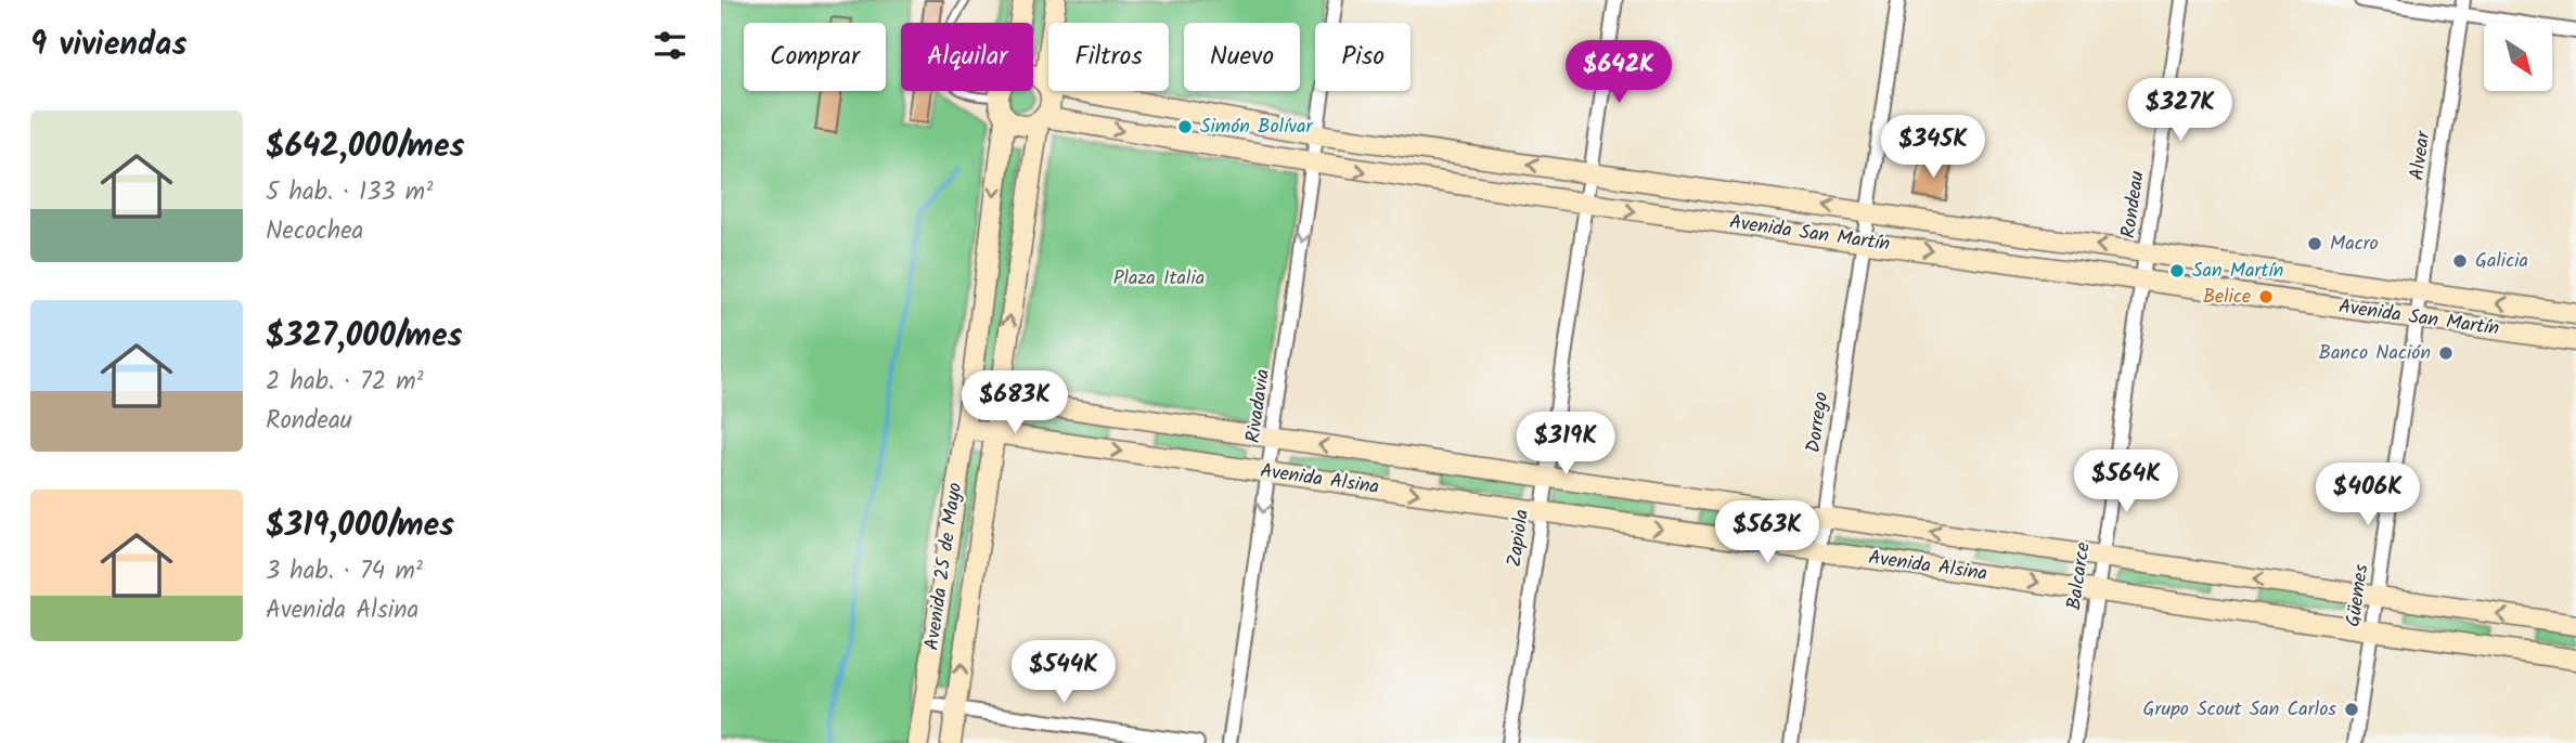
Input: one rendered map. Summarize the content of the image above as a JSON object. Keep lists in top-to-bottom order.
{
  "streets": {
    "street": [
      "Alvear",
      "Rondeau",
      "Avenida San Martín",
      "Rivadavia",
      "Dorrego",
      "Avenida Alsina",
      "Zapiola",
      "Avenida 25 de Mayo",
      "Balcarce",
      "Güemes"
    ]
  },
  "crossings": [
    ["Alvear", "Avenida San Martín"],
    ["Alvear", "Güemes"],
    ["Rondeau", "Avenida San Martín"],
    ["Rondeau", "Balcarce"],
    ["Avenida San Martín", "Rivadavia"],
    ["Avenida San Martín", "Dorrego"],
    ["Avenida San Martín", "Zapiola"],
    ["Avenida San Martín", "Avenida 25 de Mayo"],
    ["Avenida San Martín", "Balcarce"],
    ["Avenida San Martín", "Güemes"],
    ["Rivadavia", "Avenida Alsina"],
    ["Dorrego", "Avenida Alsina"],
    ["Avenida Alsina", "Zapiola"],
    ["Avenida Alsina", "Avenida 25 de Mayo"],
    ["Avenida Alsina", "Balcarce"],
    ["Avenida Alsina", "Güemes"]
  ],
  "one_way": ["Rivadavia"],
  "parks": ["Plaza Italia"],
  "places": [
    "Simón Bolívar",
    "Macro",
    "Galicia",
    "San Martín",
    "Belice",
    "Banco Nación",
    "Grupo Scout San Carlos"
  ],
  "north": "bottom right",
  "page": {
    "heading": "9 viviendas",
    "chip": [
      "Comprar",
      "Alquilar",
      "Filtros",
      "Nuevo",
      "Piso"
    ],
    "price": [
      "$642K",
      "$327K",
      "$345K",
      "$683K",
      "$319K",
      "$564K",
      "$406K",
      "$563K",
      "$544K"
    ],
    "list": [
      {
        "name": "$642,000/mes",
        "note": "5 hab. · 133 m² · Necochea"
      },
      {
        "name": "$327,000/mes",
        "note": "2 hab. · 72 m² · Rondeau"
      },
      {
        "name": "$319,000/mes",
        "note": "3 hab. · 74 m² · Avenida Alsina"
      }
    ]
  }
}
